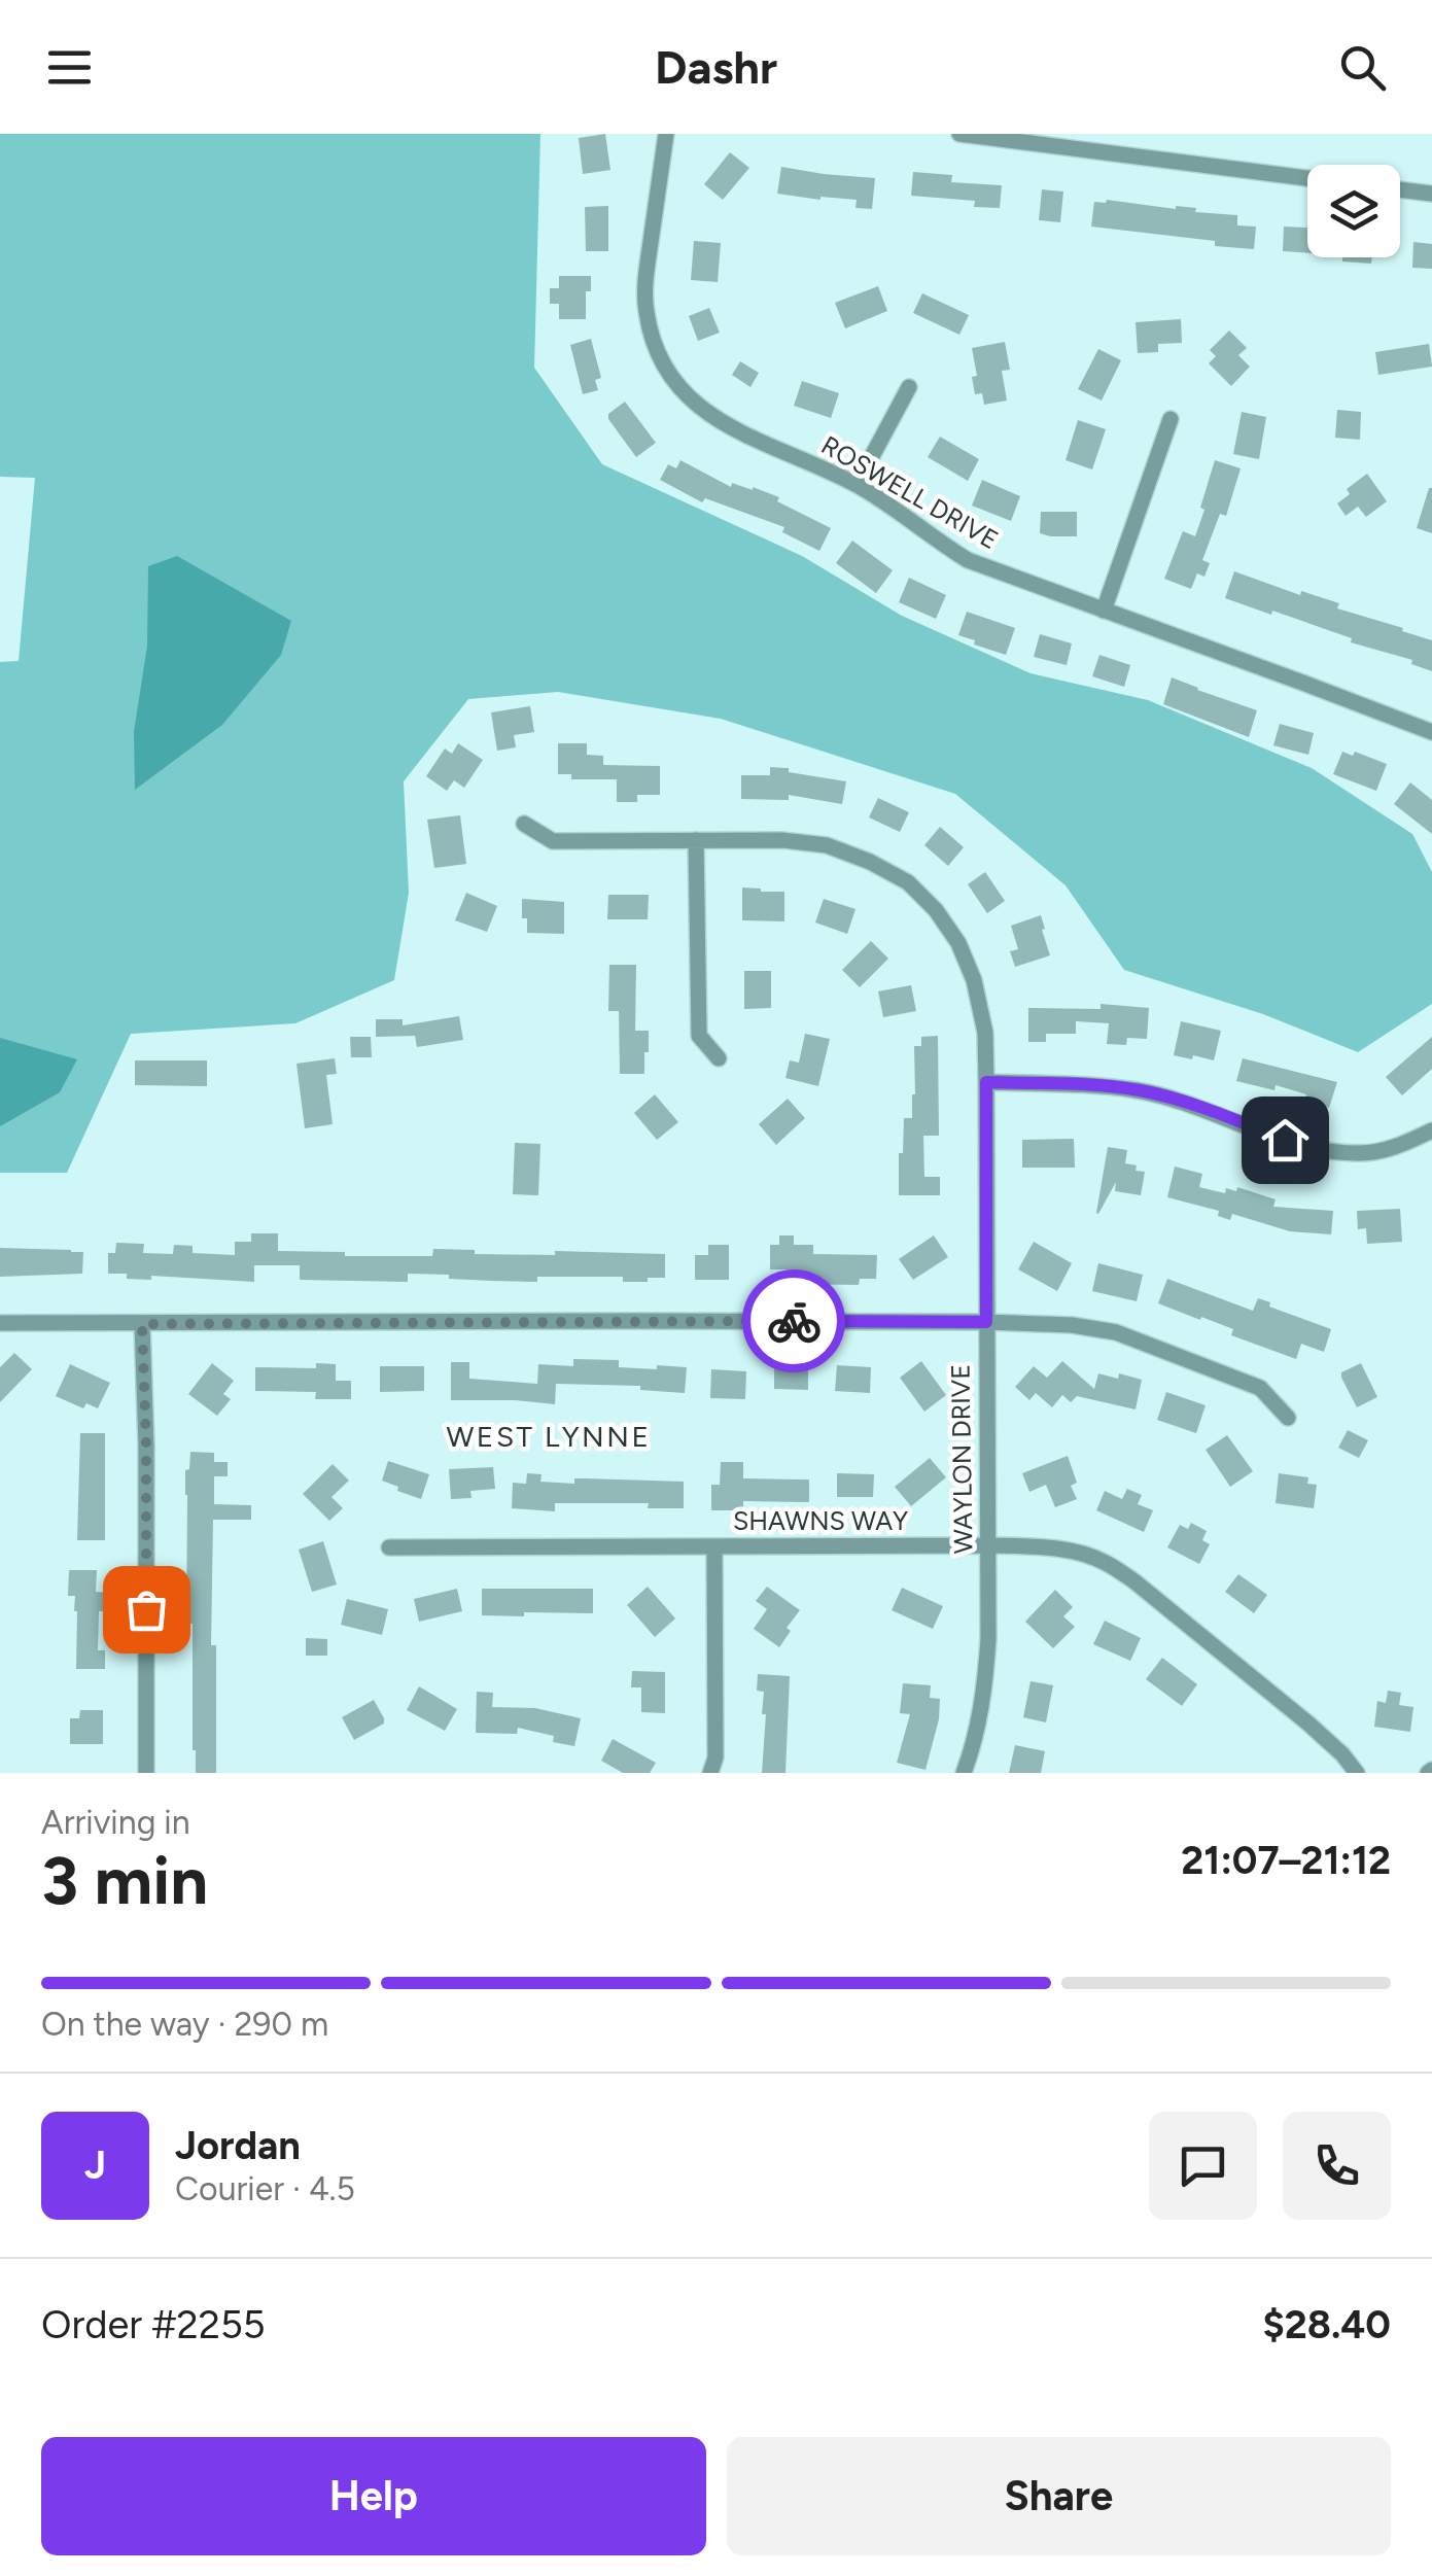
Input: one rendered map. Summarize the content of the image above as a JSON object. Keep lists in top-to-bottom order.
{
  "streets": {
    "street": ["ROSWELL DRIVE", "WAYLON DRIVE", "SHAWNS WAY"]
  },
  "crossings": [
    ["WAYLON DRIVE", "SHAWNS WAY"]
  ],
  "districts": ["WEST LYNNE"],
  "page": {
    "header": "Dashr",
    "heading": ["3 min", "Arriving in", "21:07–21:12"],
    "panel": [
      "Jordan",
      "Courier · 4.5",
      "Order #2255",
      "$28.40"
    ],
    "bar": "On the way · 290 m",
    "round": "J",
    "buttons": ["Help", "Share"]
  }
}
